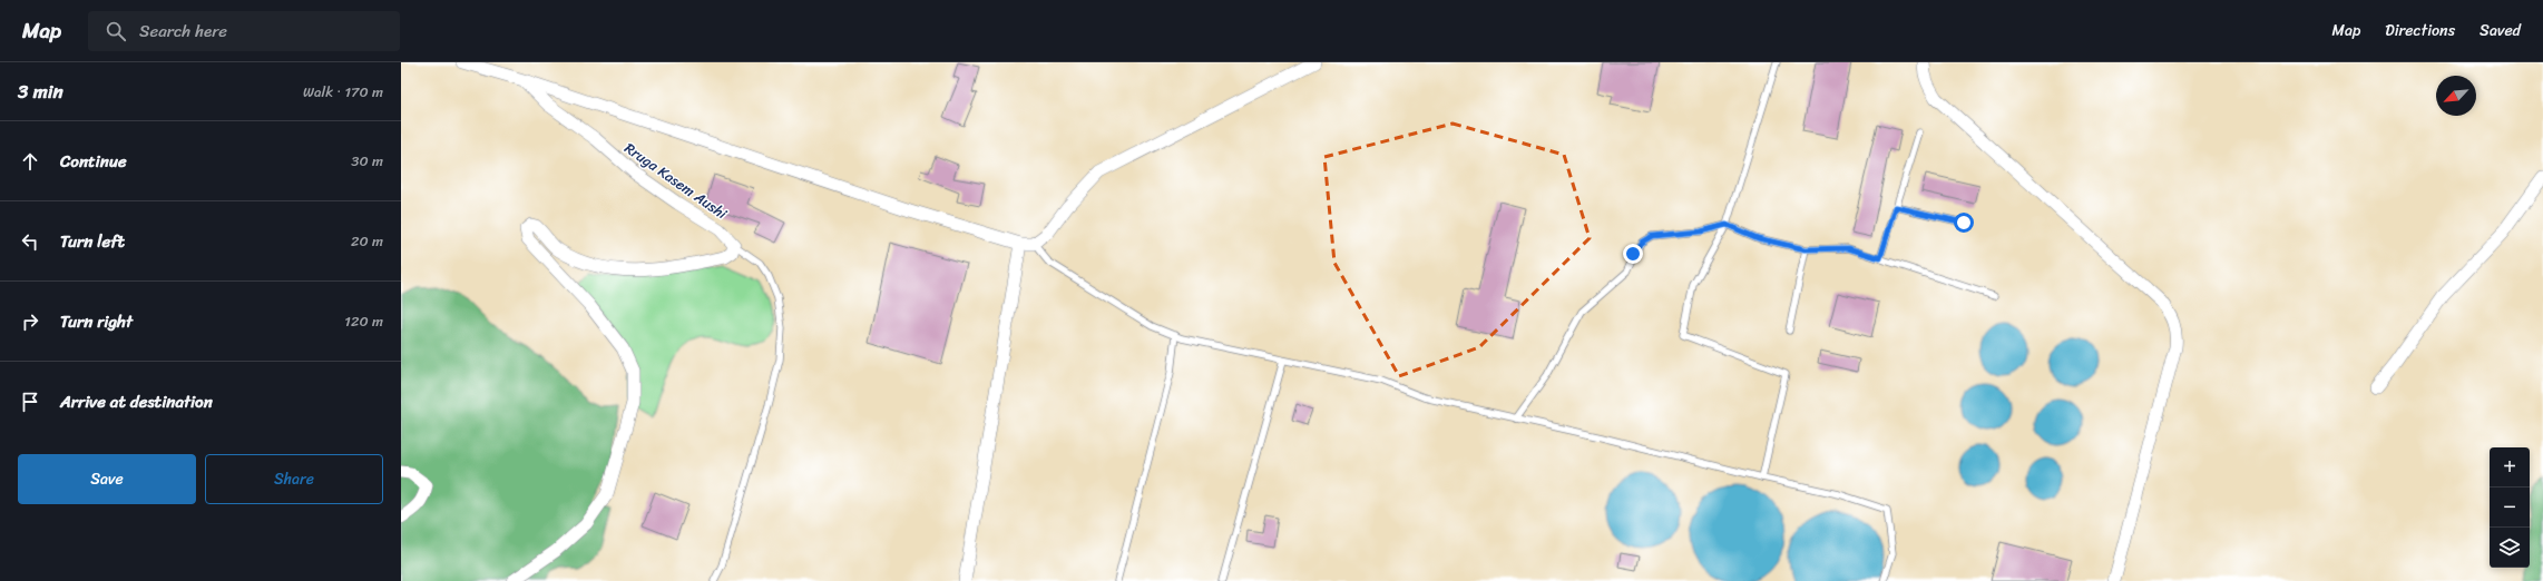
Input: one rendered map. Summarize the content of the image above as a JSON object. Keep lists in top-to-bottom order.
{
  "streets": {
    "street": ["Rruga Kasem Aushi"]
  },
  "north": "bottom left",
  "page": {
    "header": "Map",
    "search": "Search here",
    "nav": ["Map", "Directions", "Saved"],
    "heading": ["3 min", "Walk · 170 m"],
    "list": [
      ["Continue", "30 m"],
      ["Turn left", "20 m"],
      ["Turn right", "120 m"],
      "Arrive at destination"
    ],
    "buttons": ["Save", "Share"],
    "map_buttons": ["+", "−"]
  }
}
